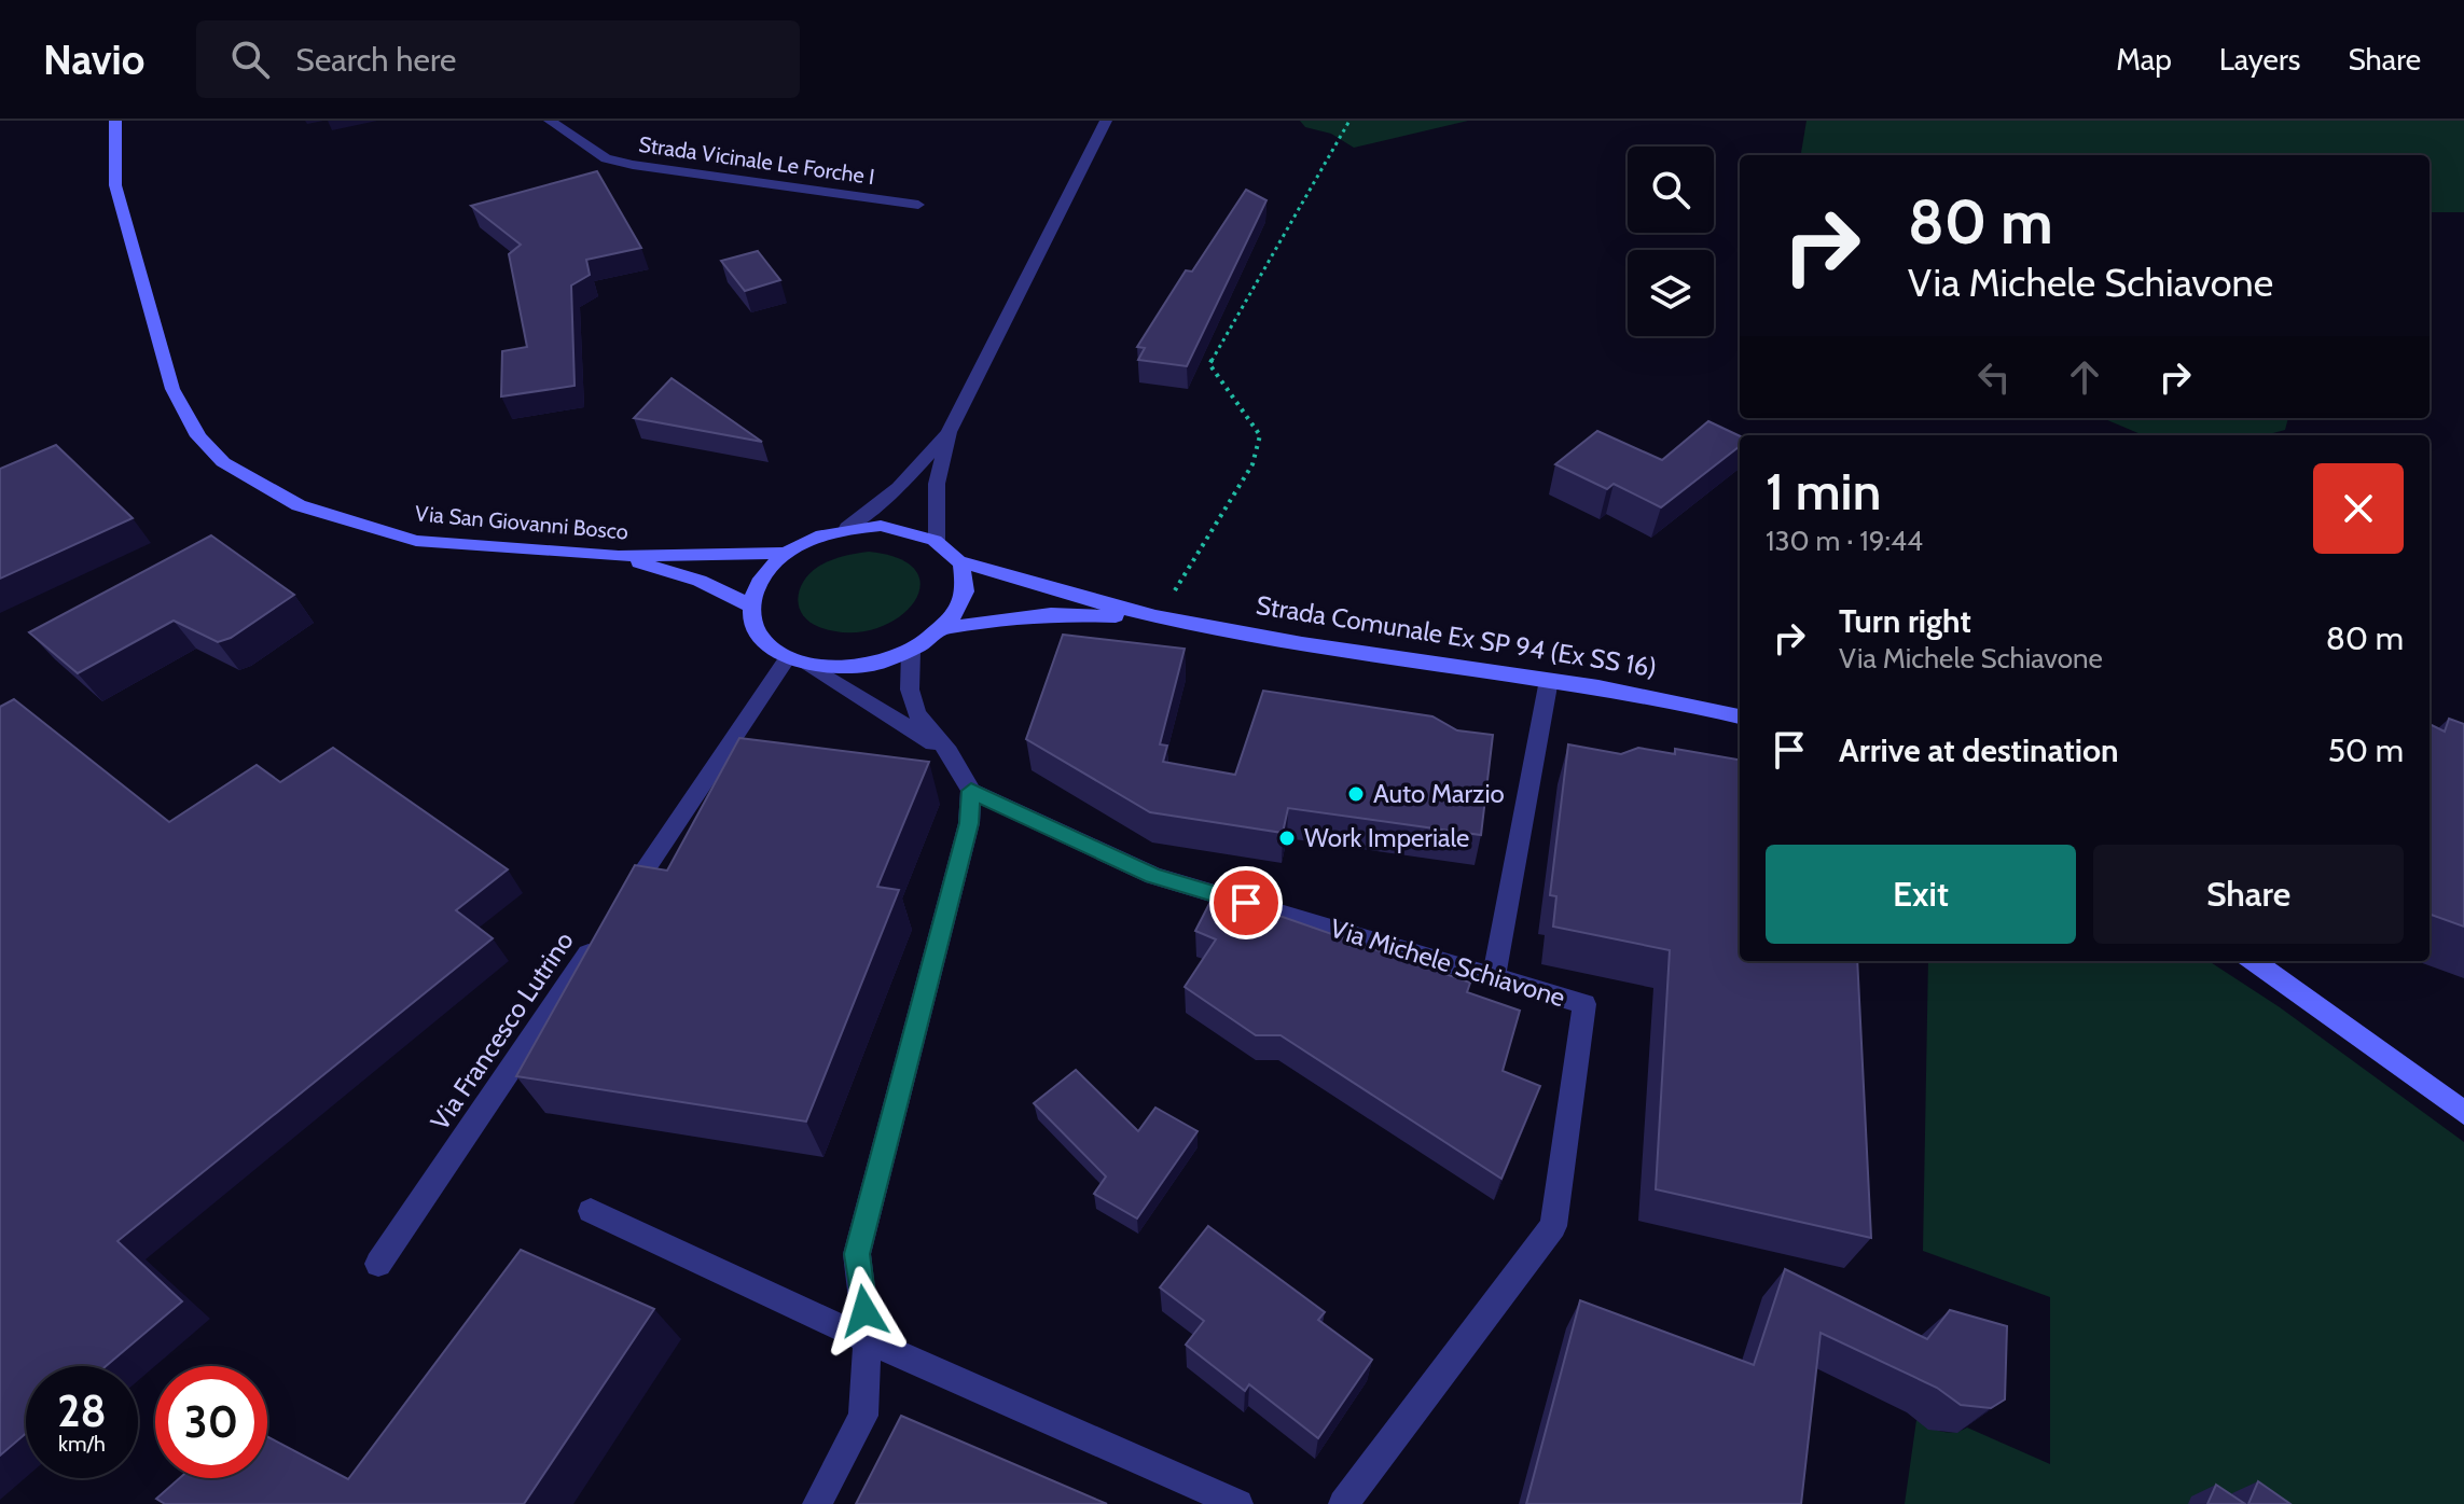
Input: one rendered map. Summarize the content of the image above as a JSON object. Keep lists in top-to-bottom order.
{
  "streets": {
    "main road": ["Via San Giovanni Bosco", "Strada Comunale Ex SP 94 (Ex SS 16)"],
    "street": ["Strada Vicinale Le Forche I", "Via Michele Schiavone", "Via Francesco Lutrino"]
  },
  "crossings": [
    ["Via San Giovanni Bosco", "Strada Comunale Ex SP 94 (Ex SS 16)"]
  ],
  "places": ["Auto Marzio", "Work Imperiale"],
  "page": {
    "header": "Navio",
    "search": "Search here",
    "nav": ["Map", "Layers", "Share"],
    "turn": ["80 m", "Via Michele Schiavone"],
    "heading": ["1 min", "130 m · 19:44"],
    "list": [
      {
        "name": "Turn right",
        "note": "Via Michele Schiavone",
        "value": "80 m"
      },
      {
        "name": "Arrive at destination",
        "value": "50 m"
      }
    ],
    "buttons": ["Exit", "Share"],
    "speed": "28 km/h",
    "limit": "30"
  }
}
